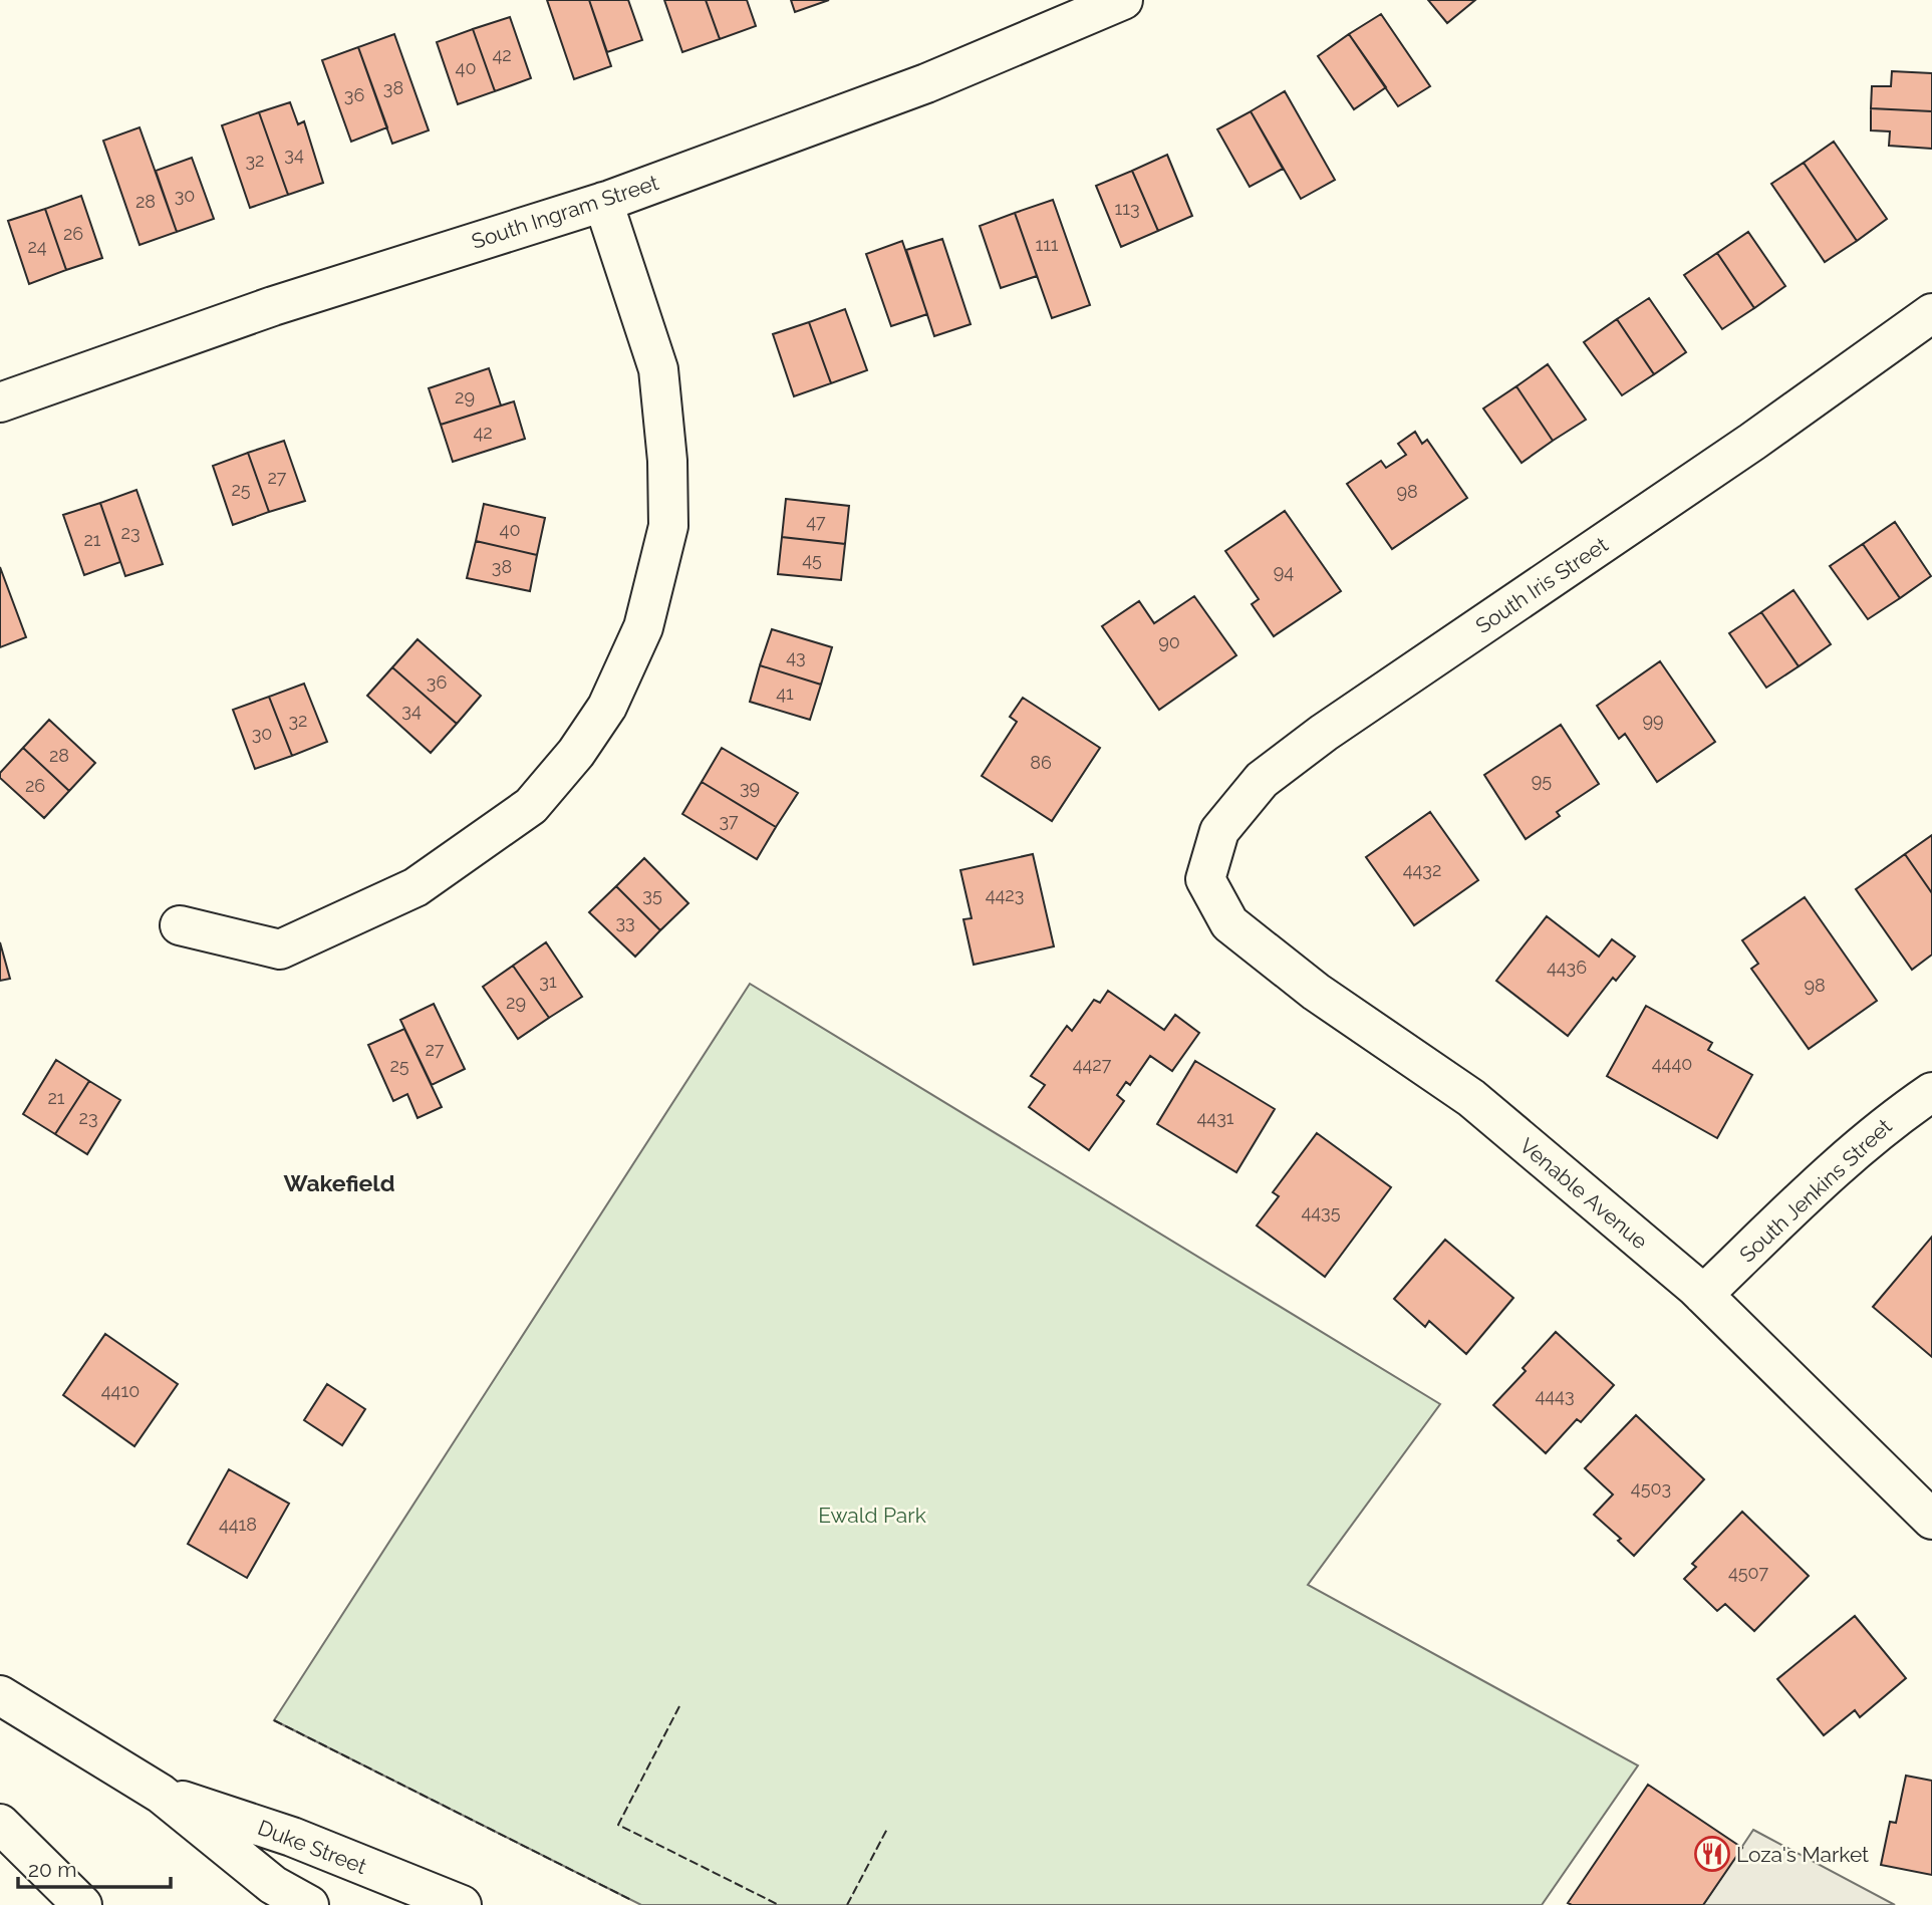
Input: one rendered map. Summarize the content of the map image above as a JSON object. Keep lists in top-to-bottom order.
{
  "streets": {
    "street": [
      "South Ingram Street",
      "South Iris Street",
      "South Jenkins Street",
      "Venable Avenue",
      "Duke Street"
    ]
  },
  "crossings": [
    ["South Iris Street", "Venable Avenue"],
    ["South Jenkins Street", "Venable Avenue"]
  ],
  "districts": ["Wakefield"],
  "parks": ["Ewald Park"],
  "places": {
    "restaurant": ["Loza's Market"]
  },
  "house_numbers": [
    "42",
    "40",
    "38",
    "36",
    "34",
    "32",
    "30",
    "28",
    "113",
    "26",
    "111",
    "24",
    "29",
    "42",
    "27",
    "25",
    "98",
    "47",
    "40",
    "23",
    "21",
    "45",
    "38",
    "94",
    "90",
    "43",
    "36",
    "41",
    "34",
    "32",
    "99",
    "30",
    "28",
    "86",
    "95",
    "26",
    "39",
    "37",
    "4432",
    "35",
    "4423",
    "33",
    "4436",
    "31",
    "98",
    "29",
    "27",
    "4440",
    "4427",
    "25",
    "21",
    "23",
    "4431",
    "4435",
    "4410",
    "4443",
    "4503",
    "4418",
    "4507"
  ],
  "scale_bar": "20 m"
}
